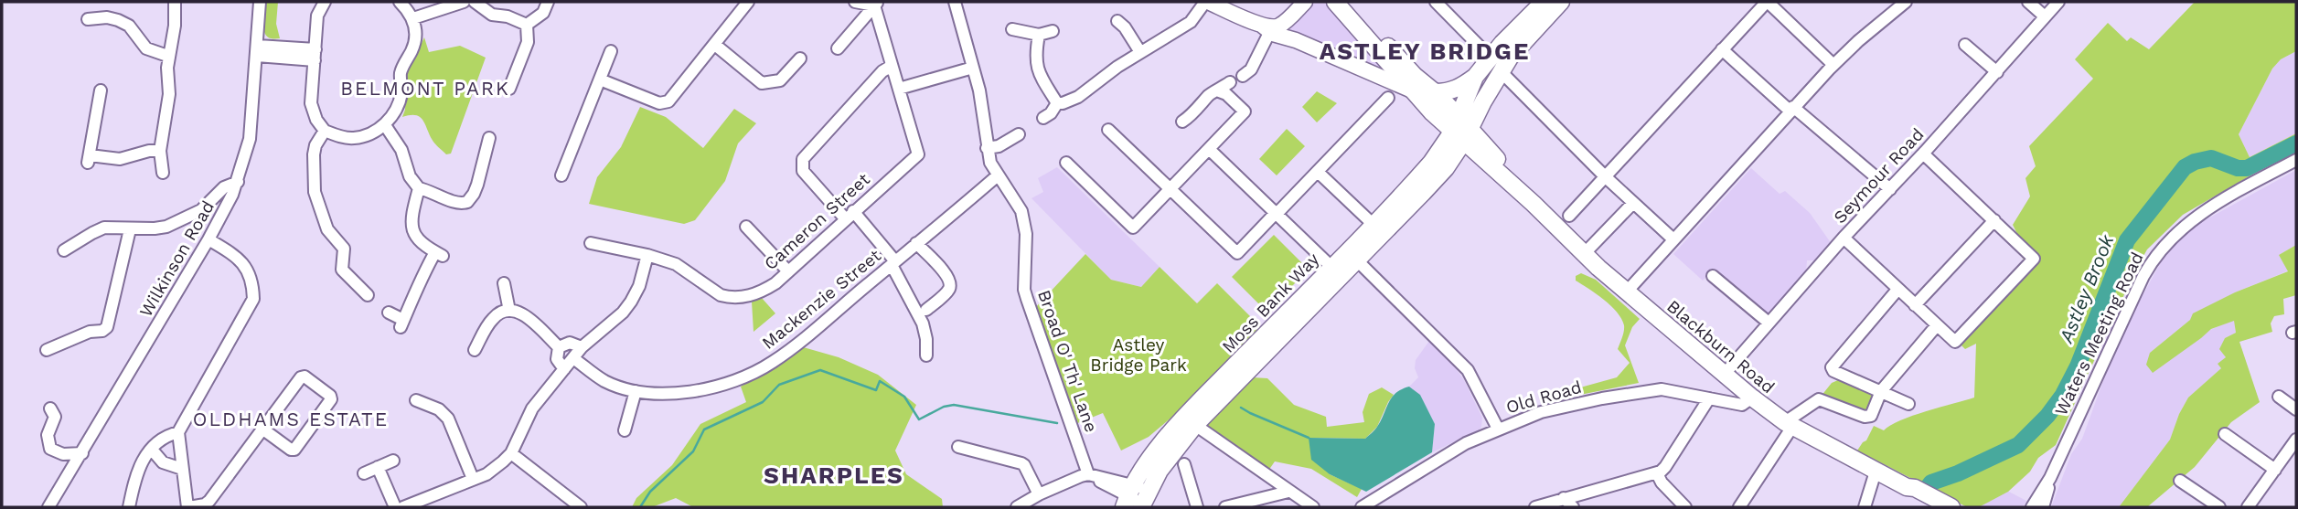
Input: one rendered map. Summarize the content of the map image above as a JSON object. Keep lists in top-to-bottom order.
{
  "streets": {
    "highway": ["Moss Bank Way", "Blackburn Road"],
    "street": [
      "Seymour Road",
      "Cameron Street",
      "Wilkinson Road",
      "Mackenzie Street",
      "Waters Meeting Road",
      "Broad O' Th' Lane",
      "Old Road"
    ]
  },
  "crossings": [
    ["Seymour Road", "Blackburn Road"],
    ["Mackenzie Street", "Broad O' Th' Lane"],
    ["Moss Bank Way", "Blackburn Road"],
    ["Blackburn Road", "Old Road"]
  ],
  "districts": [
    "ASTLEY BRIDGE",
    "BELMONT PARK",
    "OLDHAMS ESTATE",
    "SHARPLES"
  ],
  "water": ["Astley Brook"],
  "parks": ["Astley Bridge Park"]
}
